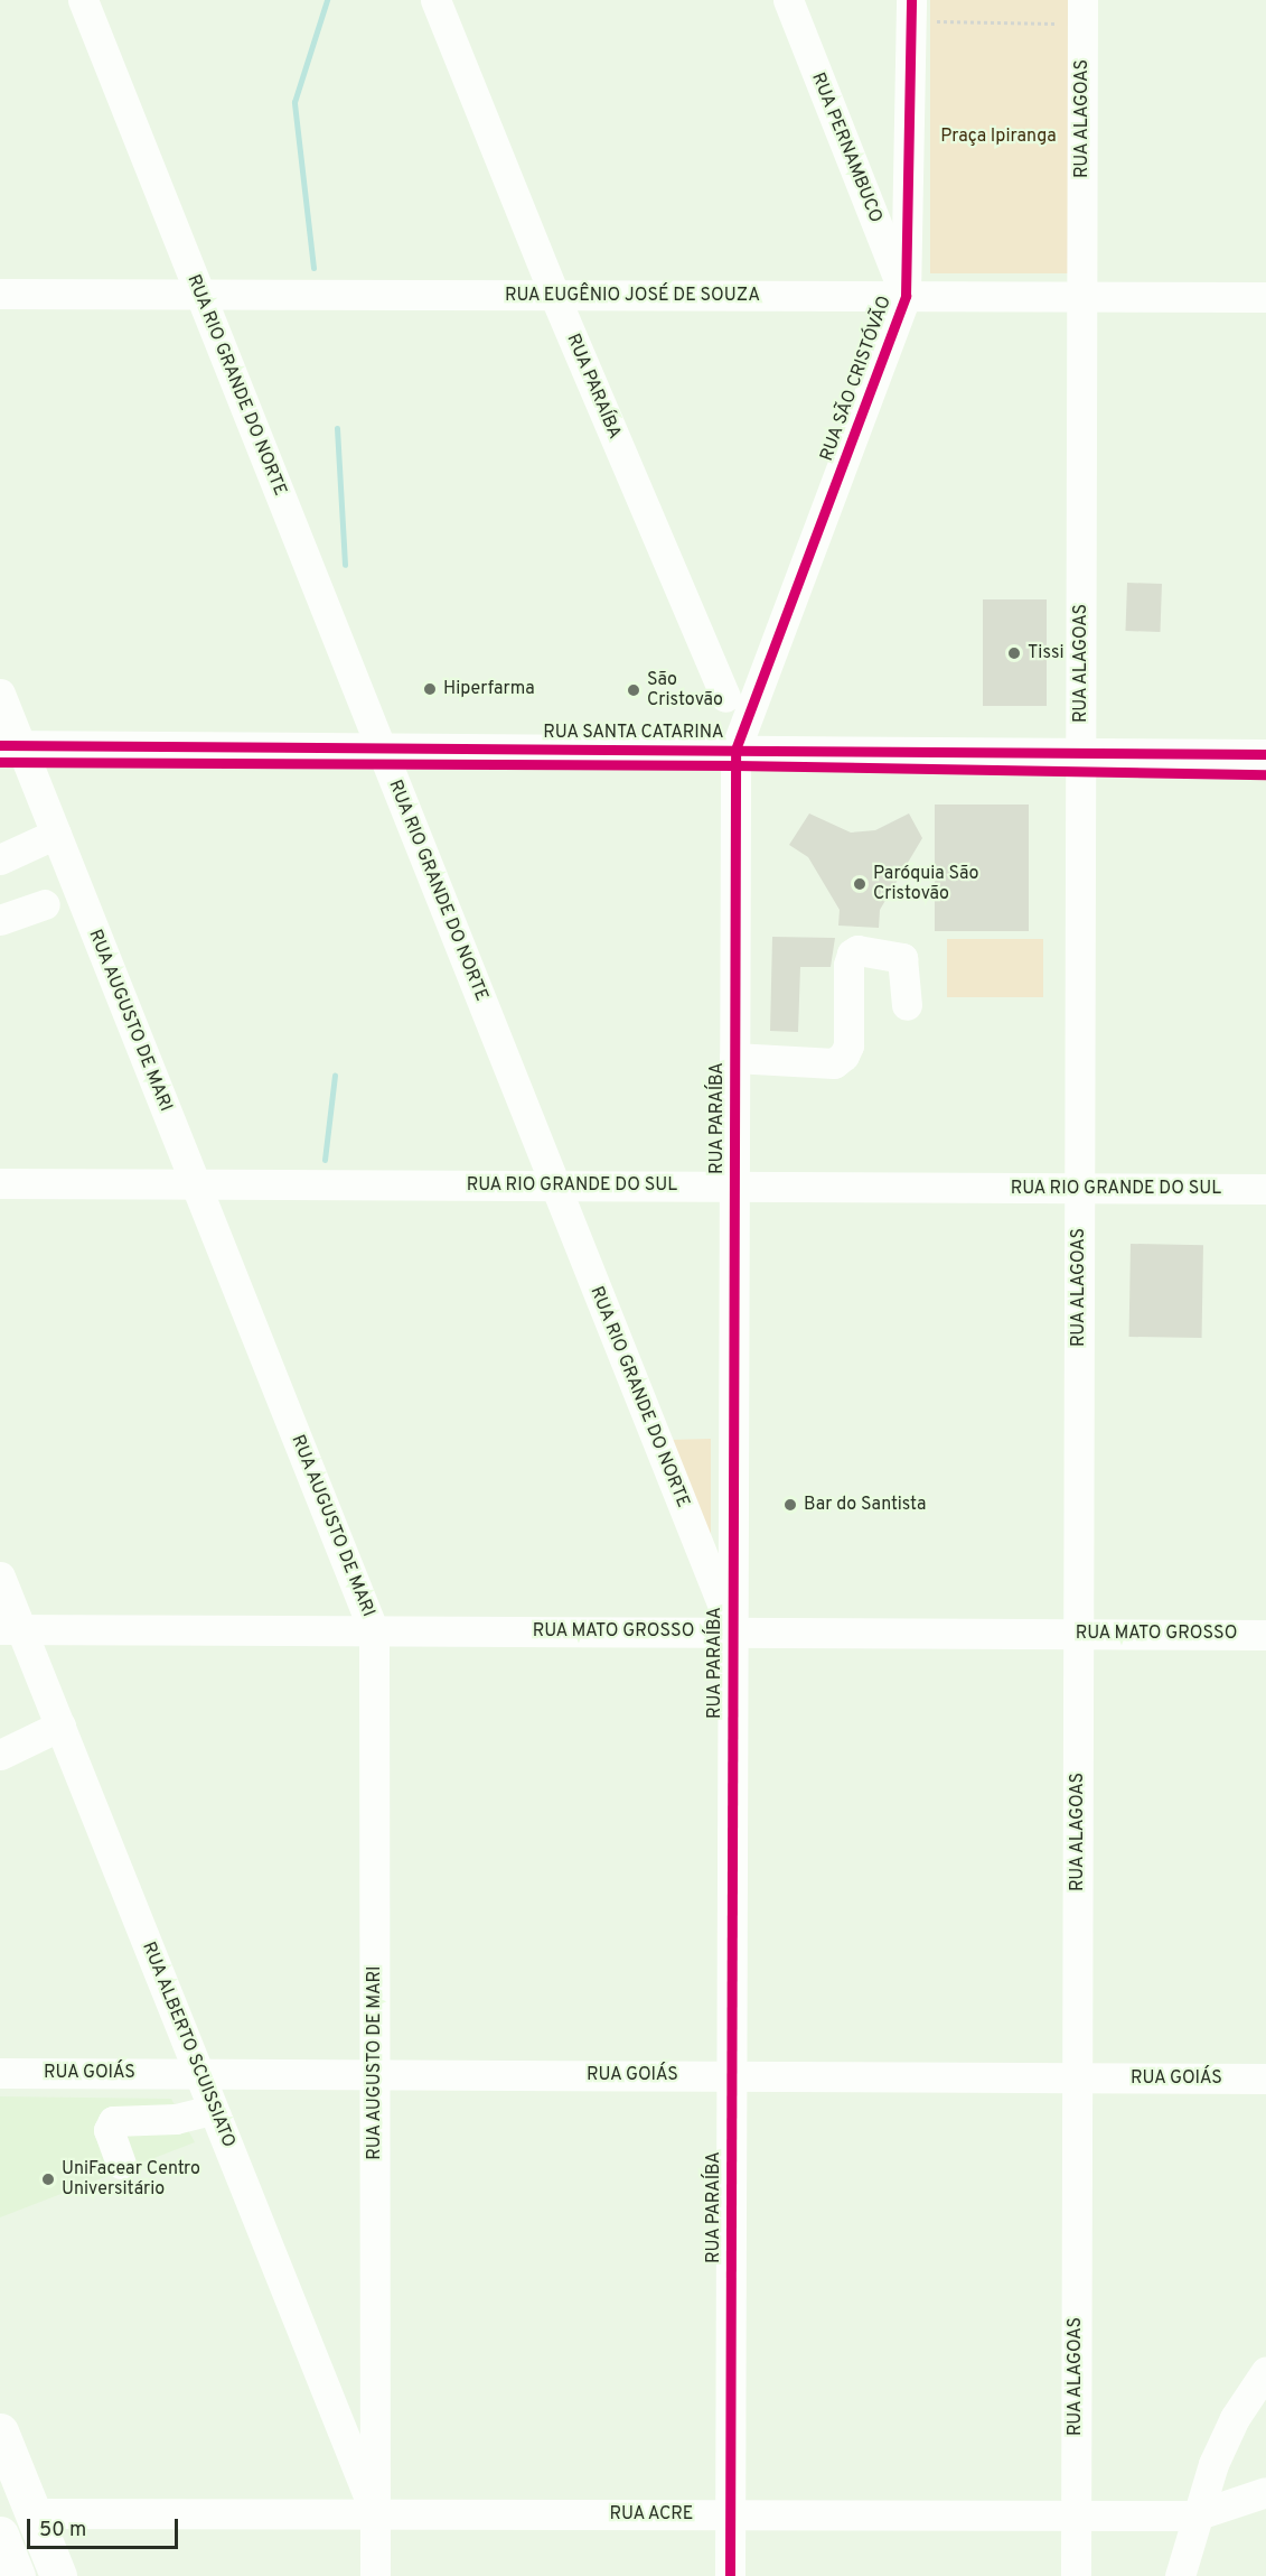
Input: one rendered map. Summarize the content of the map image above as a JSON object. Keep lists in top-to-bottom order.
{
  "streets": {
    "street": [
      "RUA ALAGOAS",
      "RUA PERNAMBUCO",
      "RUA EUGÊNIO JOSÉ DE SOUZA",
      "RUA SÃO CRISTÓVÃO",
      "RUA RIO GRANDE DO NORTE",
      "RUA PARAÍBA",
      "RUA SANTA CATARINA",
      "RUA AUGUSTO DE MARI",
      "RUA RIO GRANDE DO SUL",
      "RUA MATO GROSSO",
      "RUA ALBERTO SCUISSIATO",
      "RUA GOIÁS",
      "RUA ACRE"
    ]
  },
  "crossings": [
    ["RUA ALAGOAS", "RUA EUGÊNIO JOSÉ DE SOUZA"],
    ["RUA ALAGOAS", "RUA SANTA CATARINA"],
    ["RUA ALAGOAS", "RUA RIO GRANDE DO SUL"],
    ["RUA ALAGOAS", "RUA MATO GROSSO"],
    ["RUA ALAGOAS", "RUA GOIÁS"],
    ["RUA ALAGOAS", "RUA ACRE"],
    ["RUA PERNAMBUCO", "RUA EUGÊNIO JOSÉ DE SOUZA"],
    ["RUA PERNAMBUCO", "RUA SÃO CRISTÓVÃO"],
    ["RUA EUGÊNIO JOSÉ DE SOUZA", "RUA SÃO CRISTÓVÃO"],
    ["RUA EUGÊNIO JOSÉ DE SOUZA", "RUA RIO GRANDE DO NORTE"],
    ["RUA EUGÊNIO JOSÉ DE SOUZA", "RUA PARAÍBA"],
    ["RUA SÃO CRISTÓVÃO", "RUA PARAÍBA"],
    ["RUA SÃO CRISTÓVÃO", "RUA SANTA CATARINA"],
    ["RUA RIO GRANDE DO NORTE", "RUA PARAÍBA"],
    ["RUA RIO GRANDE DO NORTE", "RUA SANTA CATARINA"],
    ["RUA RIO GRANDE DO NORTE", "RUA RIO GRANDE DO SUL"],
    ["RUA RIO GRANDE DO NORTE", "RUA MATO GROSSO"],
    ["RUA PARAÍBA", "RUA SANTA CATARINA"],
    ["RUA PARAÍBA", "RUA RIO GRANDE DO SUL"],
    ["RUA PARAÍBA", "RUA MATO GROSSO"],
    ["RUA PARAÍBA", "RUA GOIÁS"],
    ["RUA PARAÍBA", "RUA ACRE"],
    ["RUA SANTA CATARINA", "RUA AUGUSTO DE MARI"],
    ["RUA AUGUSTO DE MARI", "RUA RIO GRANDE DO SUL"],
    ["RUA AUGUSTO DE MARI", "RUA MATO GROSSO"],
    ["RUA AUGUSTO DE MARI", "RUA ALBERTO SCUISSIATO"],
    ["RUA AUGUSTO DE MARI", "RUA GOIÁS"],
    ["RUA AUGUSTO DE MARI", "RUA ACRE"],
    ["RUA MATO GROSSO", "RUA ALBERTO SCUISSIATO"],
    ["RUA ALBERTO SCUISSIATO", "RUA GOIÁS"],
    ["RUA ALBERTO SCUISSIATO", "RUA ACRE"]
  ],
  "parks": ["Praça Ipiranga"],
  "places": [
    "Tissi",
    "Hiperfarma",
    "São Cristovão",
    "Paróquia São Cristovão",
    "Bar do Santista",
    "UniFacear Centro Universitário"
  ],
  "scale_bar": "50 m"
}
